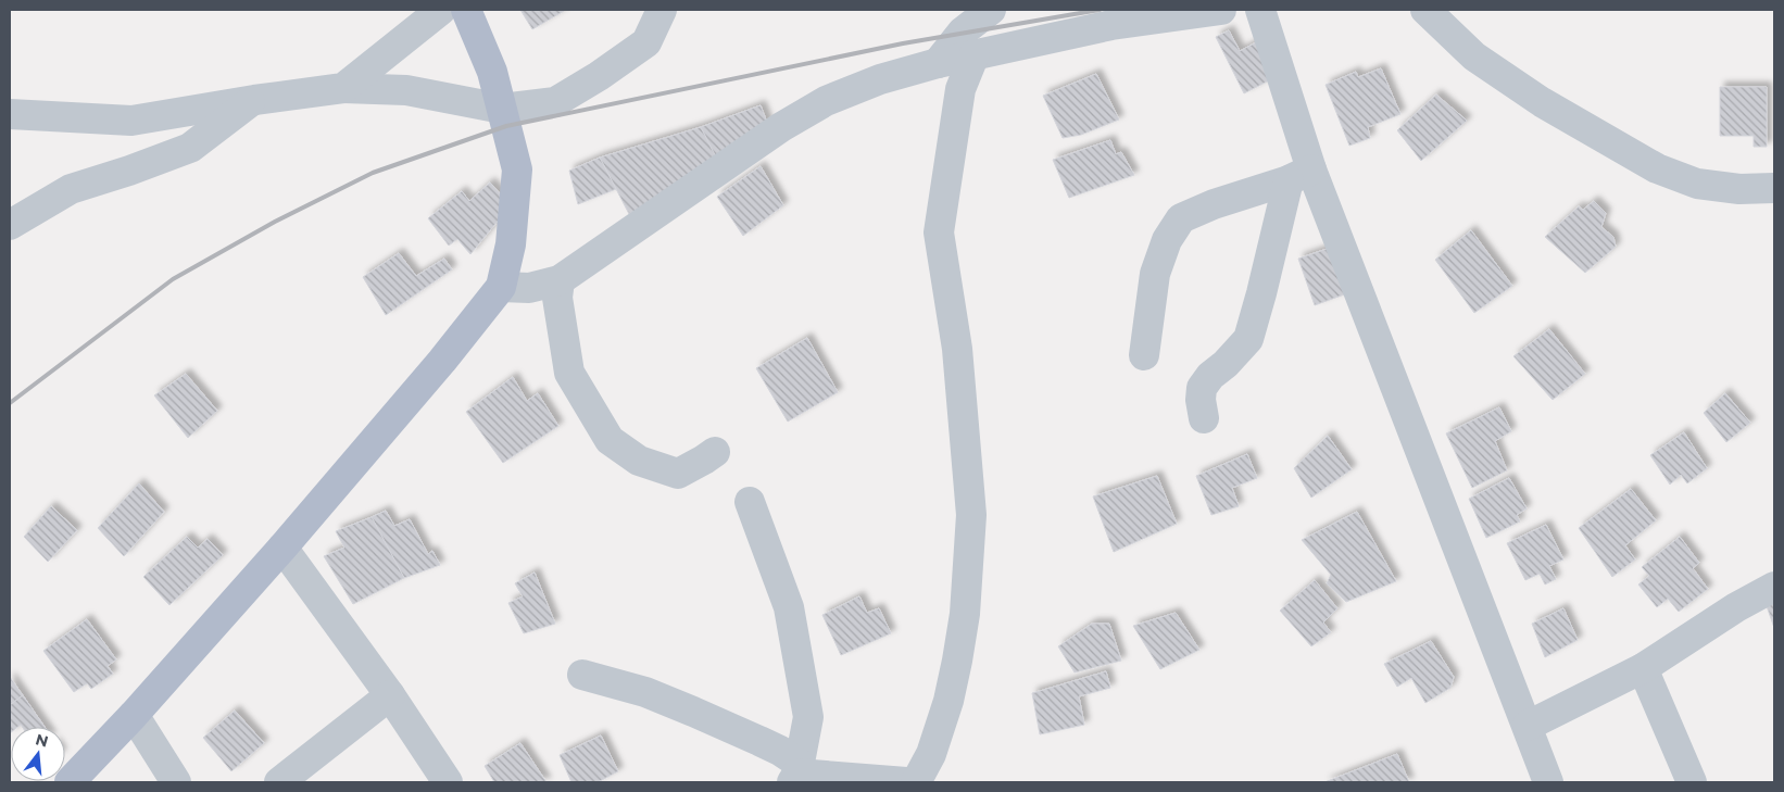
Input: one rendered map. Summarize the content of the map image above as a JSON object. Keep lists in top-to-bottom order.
{
  "north": "top"
}
